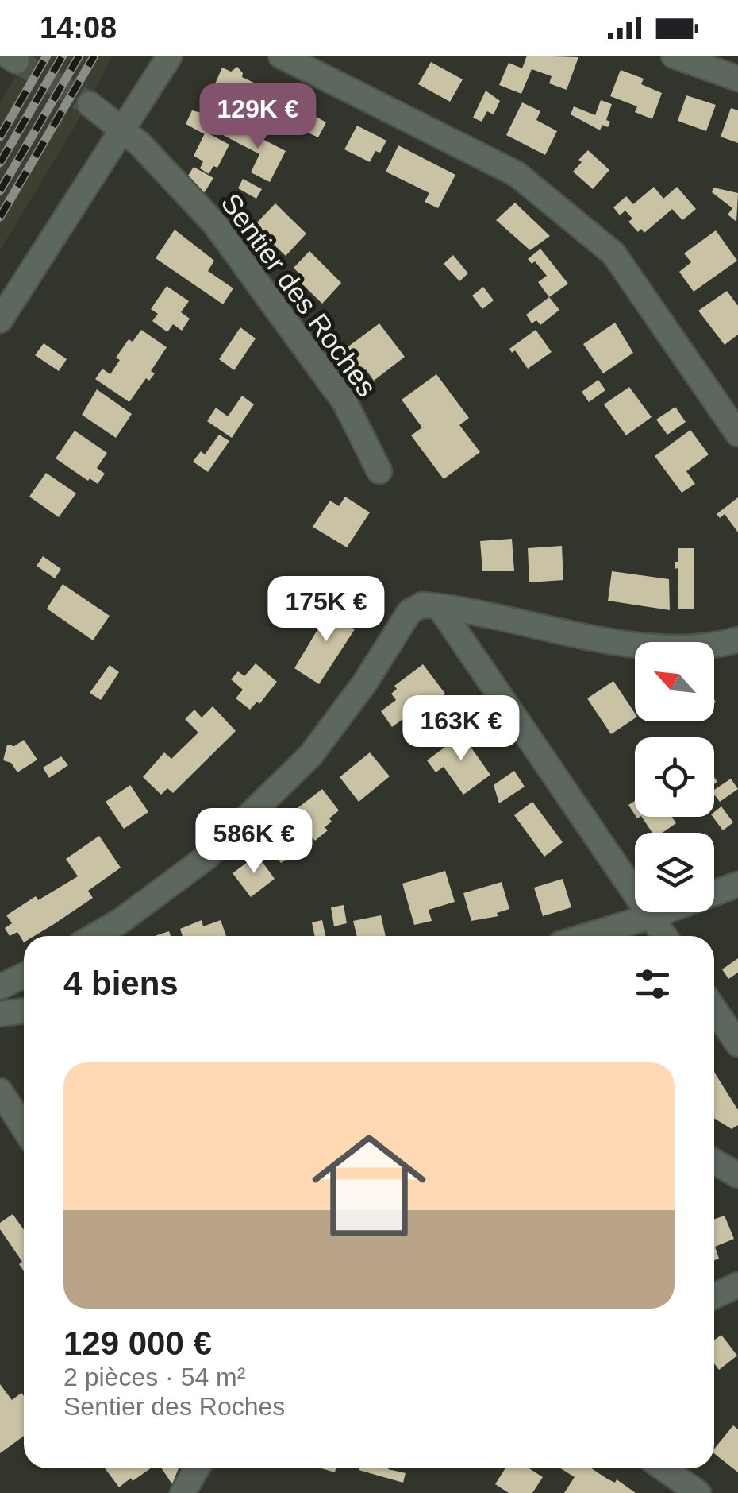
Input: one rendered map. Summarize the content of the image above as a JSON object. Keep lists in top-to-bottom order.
{
  "streets": {
    "street": ["Sentier des Roches"]
  },
  "north": "top left",
  "page": {
    "status": "14:08",
    "price": [
      "129K €",
      "175K €",
      "163K €",
      "586K €"
    ],
    "heading": "4 biens",
    "list": [
      {
        "name": "129 000 €",
        "note": "2 pièces · 54 m² · Sentier des Roches"
      }
    ]
  }
}
